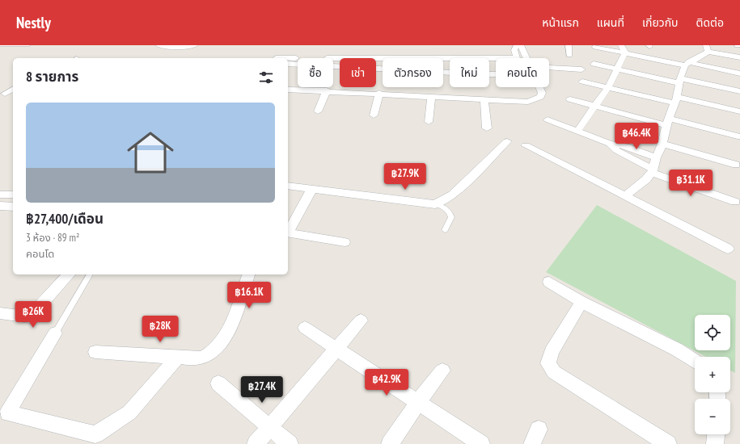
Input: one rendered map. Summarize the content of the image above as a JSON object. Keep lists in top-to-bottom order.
{
  "page": {
    "header": "Nestly",
    "nav": [
      "หน้าแรก",
      "แผนที่",
      "เกี่ยวกับ",
      "ติดต่อ"
    ],
    "chip": [
      "ซื้อ",
      "เช่า",
      "ตัวกรอง",
      "ใหม่",
      "คอนโด"
    ],
    "heading": "8 รายการ",
    "list": [
      {
        "name": "฿27,400/เดือน",
        "note": "3 ห้อง · 89 m² · คอนโด"
      }
    ],
    "price": [
      "฿46.4K",
      "฿27.9K",
      "฿31.1K",
      "฿16.1K",
      "฿26K",
      "฿28K",
      "฿42.9K",
      "฿27.4K"
    ],
    "map_buttons": ["+", "−"]
  }
}
